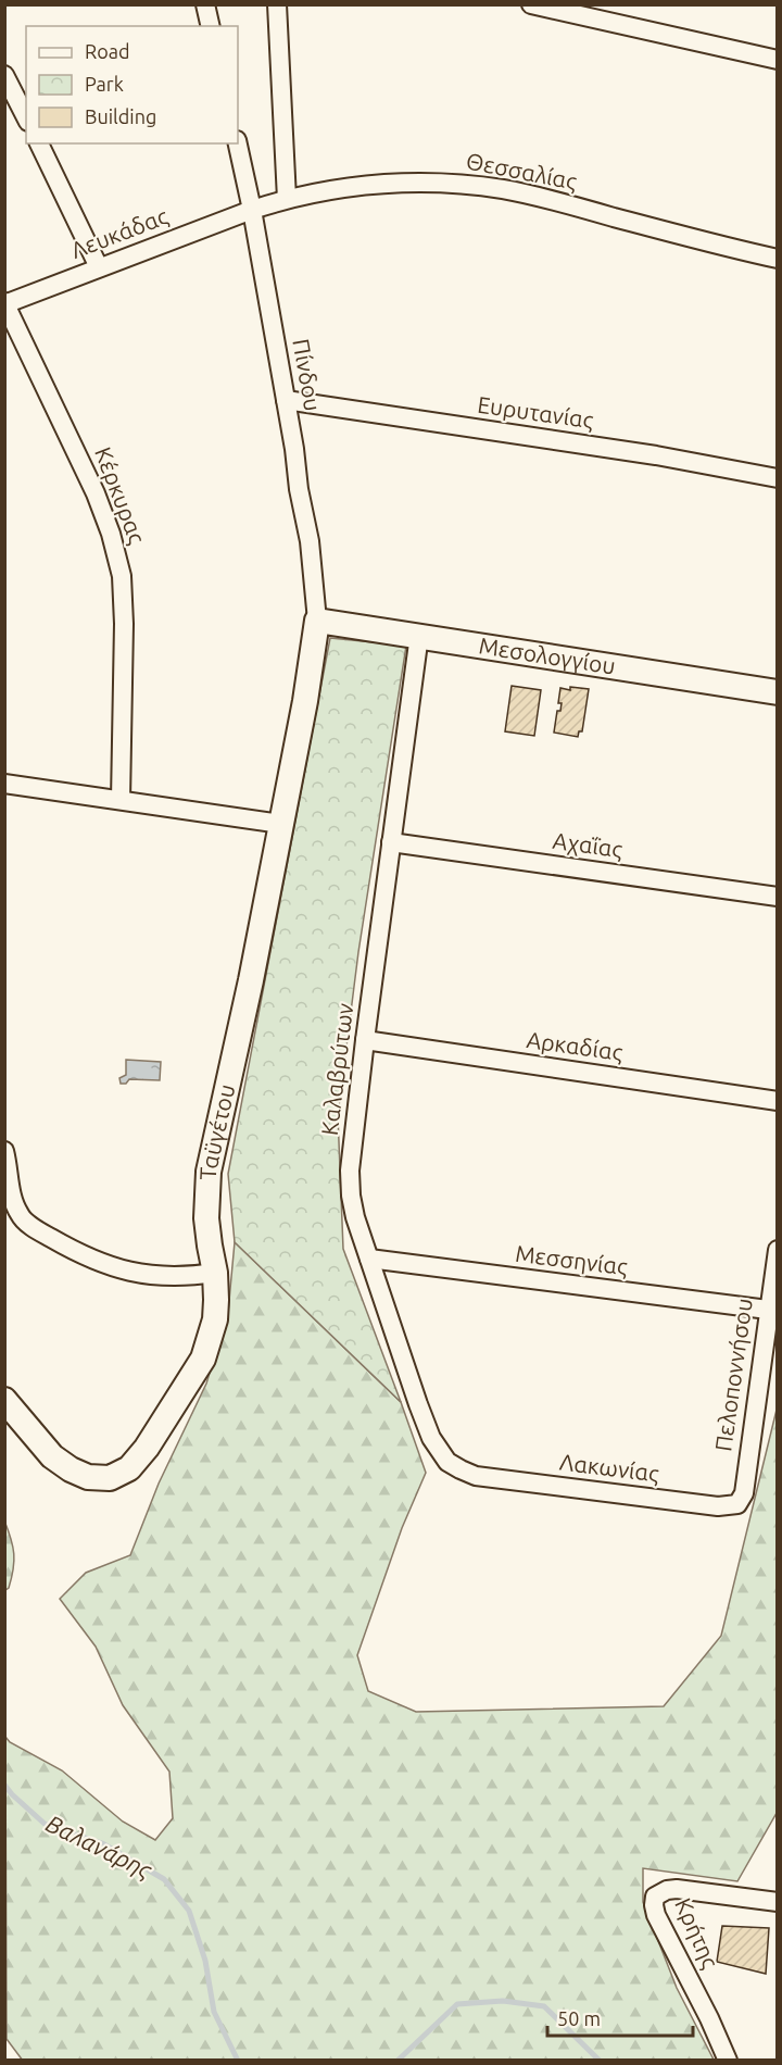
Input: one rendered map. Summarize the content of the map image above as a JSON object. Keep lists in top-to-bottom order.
{
  "streets": {
    "street": [
      "Θεσσαλίας",
      "Λευκάδας",
      "Πίνδου",
      "Ευρυτανίας",
      "Κέρκυρας",
      "Μεσολογγίου",
      "Αχαΐας",
      "Αρκαδίας",
      "Καλαβρύτων",
      "Ταϋγέτου",
      "Μεσσηνίας",
      "Πελοποννήσου",
      "Λακωνίας",
      "Κρήτης"
    ]
  },
  "crossings": [
    ["Θεσσαλίας", "Λευκάδας"],
    ["Θεσσαλίας", "Πίνδου"],
    ["Λευκάδας", "Πίνδου"],
    ["Λευκάδας", "Κέρκυρας"],
    ["Πίνδου", "Ευρυτανίας"],
    ["Πίνδου", "Μεσολογγίου"],
    ["Πίνδου", "Ταϋγέτου"],
    ["Μεσολογγίου", "Καλαβρύτων"],
    ["Μεσολογγίου", "Ταϋγέτου"],
    ["Αχαΐας", "Καλαβρύτων"],
    ["Αρκαδίας", "Καλαβρύτων"],
    ["Καλαβρύτων", "Μεσσηνίας"],
    ["Καλαβρύτων", "Λακωνίας"],
    ["Μεσσηνίας", "Πελοποννήσου"],
    ["Πελοποννήσου", "Λακωνίας"]
  ],
  "water": ["Βαλανάρης"],
  "legend": ["Road", "Park", "Building"],
  "scale_bar": "50 m"
}
